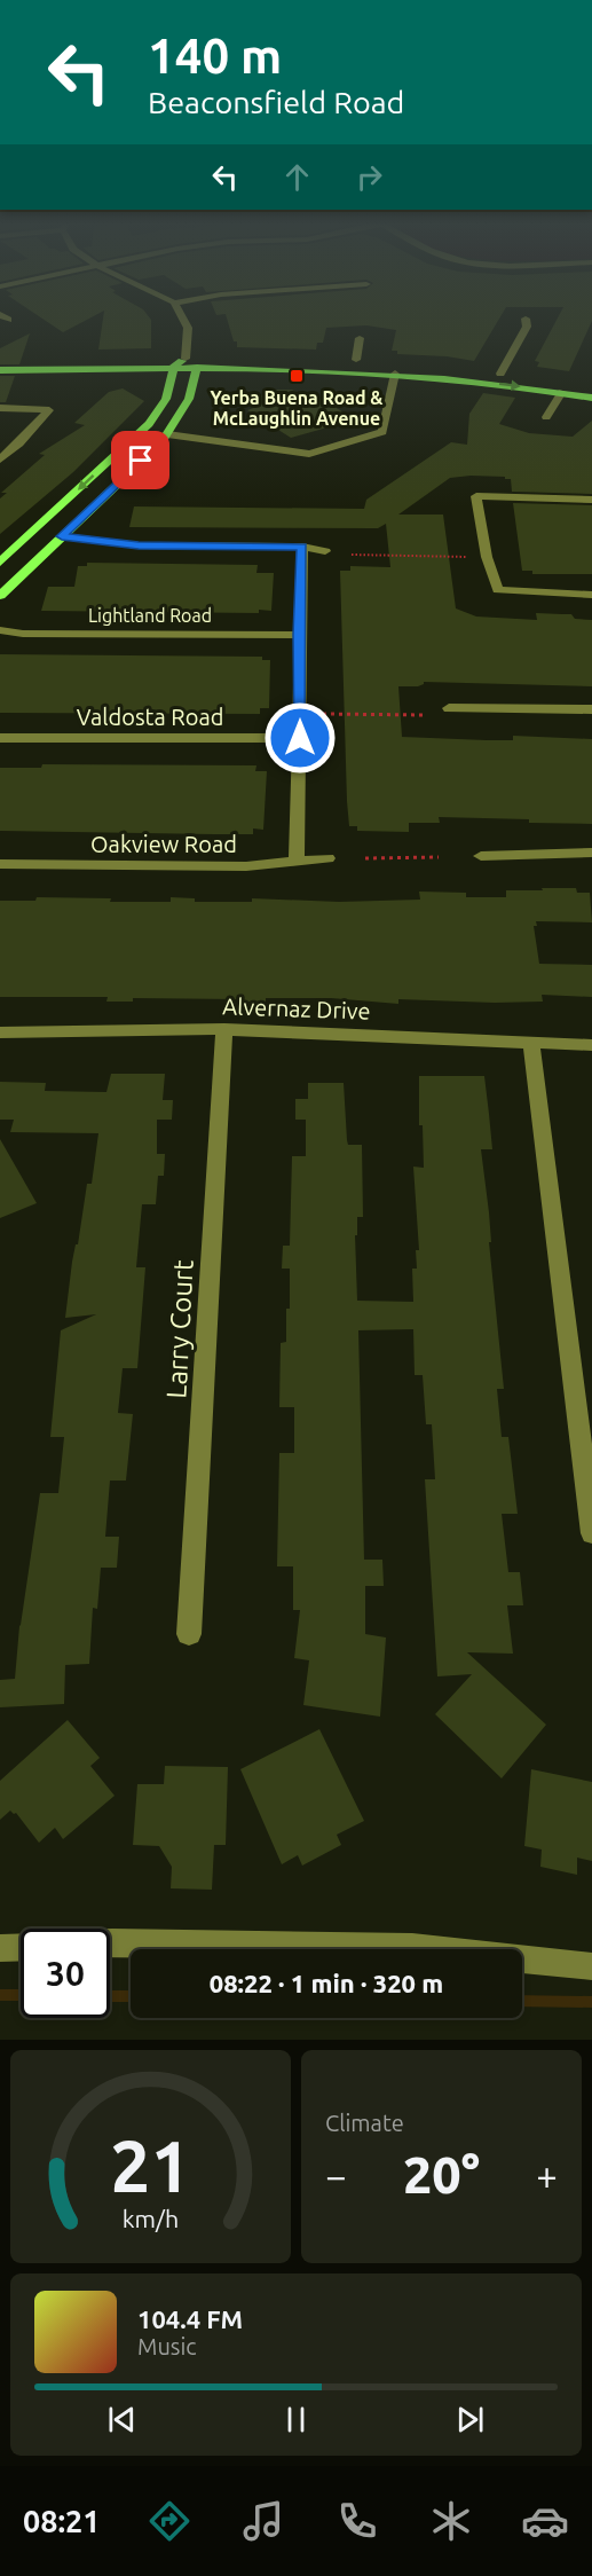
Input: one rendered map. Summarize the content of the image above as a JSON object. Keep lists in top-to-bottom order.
{
  "streets": {
    "street": [
      "Lightland Road",
      "Valdosta Road",
      "Oakview Road",
      "Alvernaz Drive",
      "Larry Court"
    ]
  },
  "crossings": [
    ["Alvernaz Drive", "Larry Court"]
  ],
  "places": {
    "transit": ["Yerba Buena Road & McLaughlin Avenue"]
  },
  "page": {
    "turn": ["140 m", "Beaconsfield Road"],
    "limit": "30",
    "trip": "08:22 · 1 min · 320 m",
    "tile": "Climate",
    "heat": ["−", "20°", "+"],
    "song": ["104.4 FM", "Music"],
    "tabs": "08:21",
    "gauge": ["21", "km/h"]
  }
}
